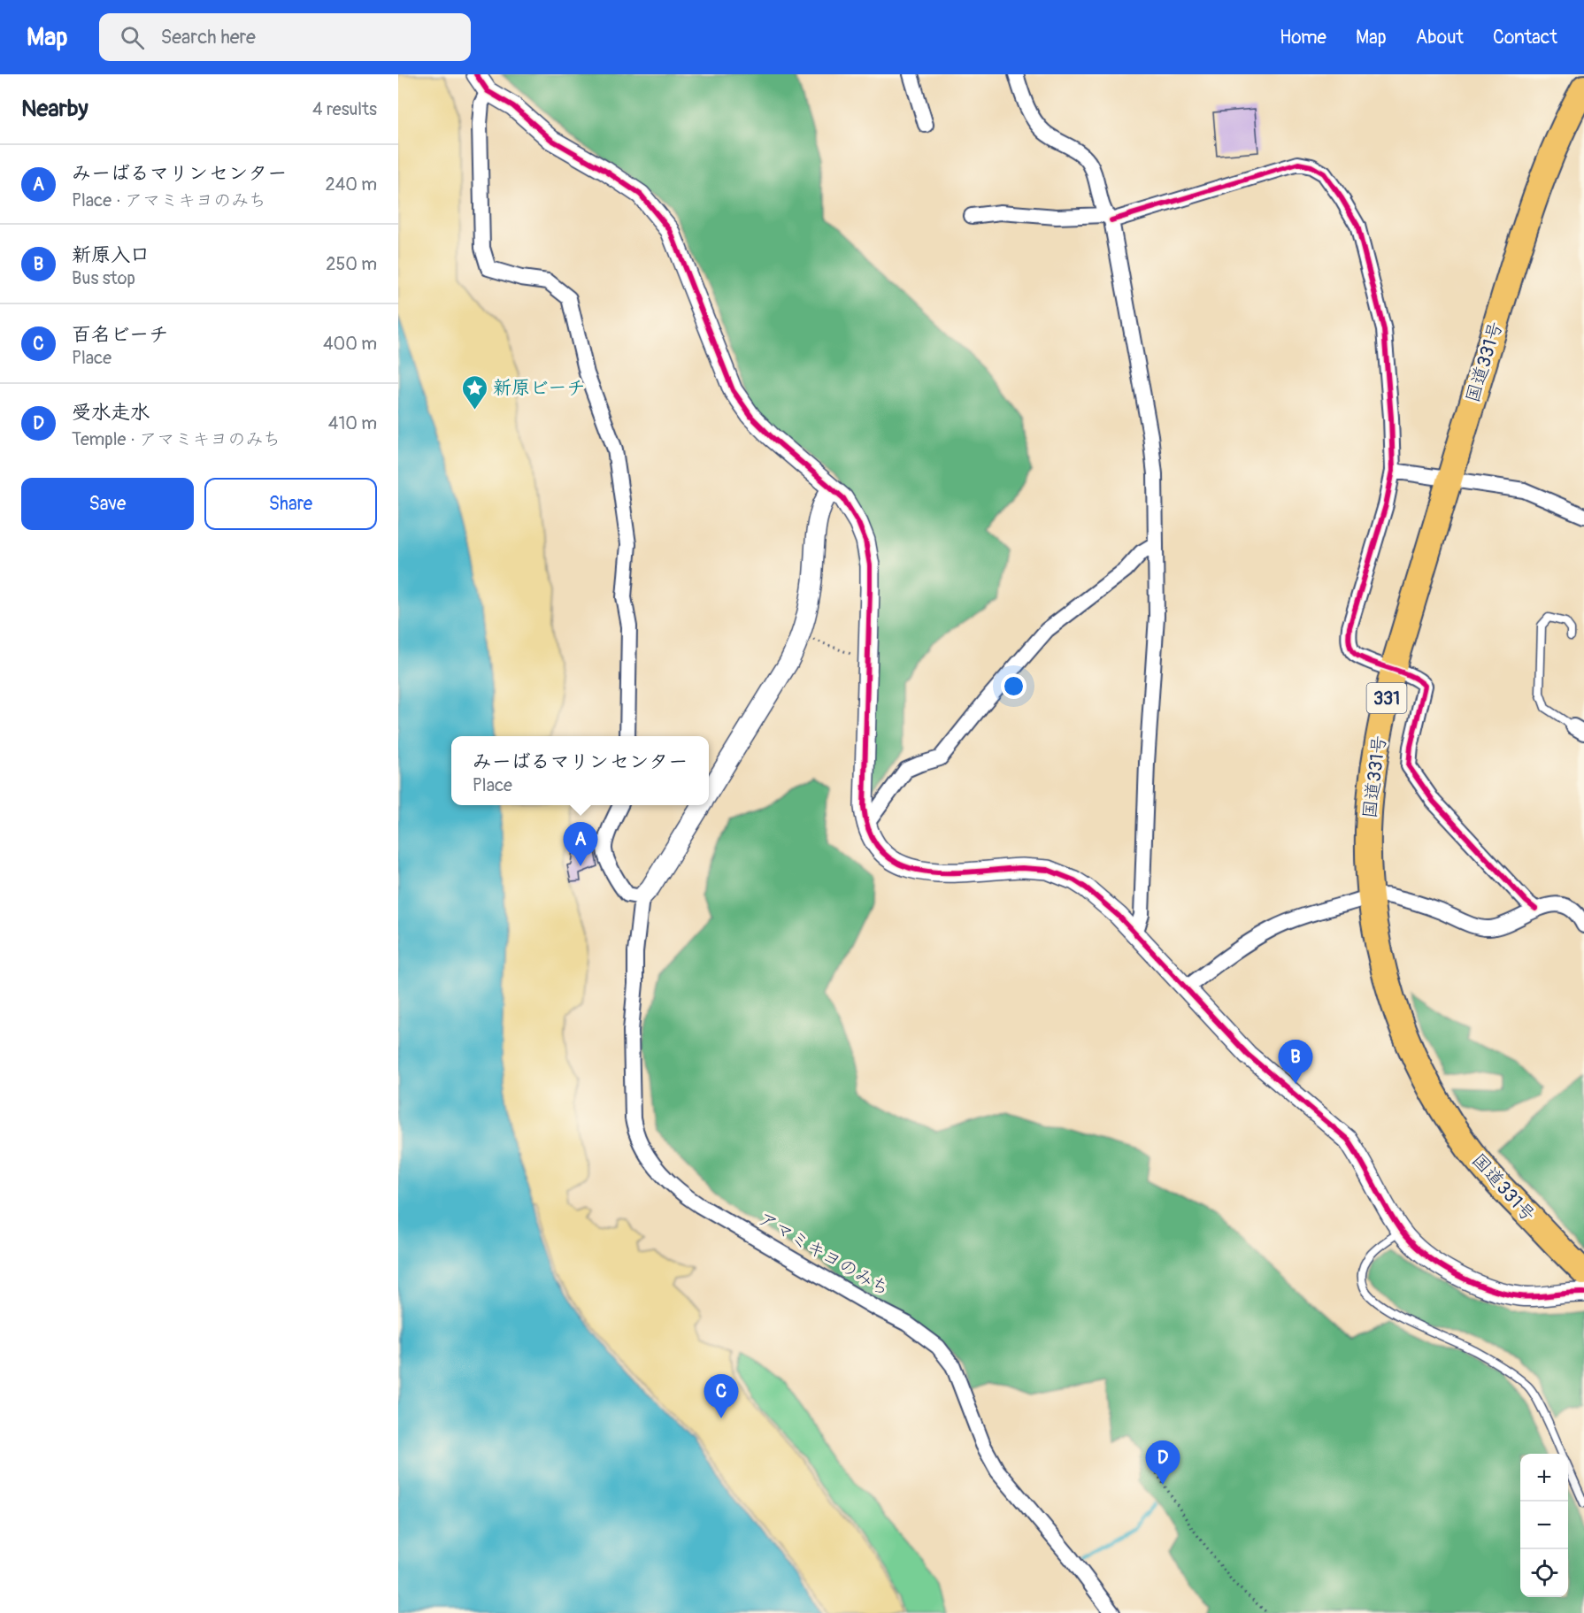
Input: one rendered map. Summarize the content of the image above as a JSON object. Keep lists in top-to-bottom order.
{
  "streets": {
    "highway": ["国道331号", "331"],
    "street": ["アマミキヨのみち"]
  },
  "places": {
    "place": ["新原ビーチ"]
  },
  "page": {
    "header": "Map",
    "search": "Search here",
    "nav": [
      "Home",
      "Map",
      "About",
      "Contact"
    ],
    "heading": ["Nearby", "4 results"],
    "list": [
      {
        "mark": "A",
        "name": "みーばるマリンセンター",
        "note": "Place · アマミキヨのみち",
        "value": "240 m"
      },
      {
        "mark": "B",
        "name": "新原入口",
        "note": "Bus stop",
        "value": "250 m"
      },
      {
        "mark": "C",
        "name": "百名ビーチ",
        "note": "Place",
        "value": "400 m"
      },
      {
        "mark": "D",
        "name": "受水走水",
        "note": "Temple · アマミキヨのみち",
        "value": "410 m"
      }
    ],
    "buttons": ["Save", "Share"],
    "popup": ["みーばるマリンセンター", "Place"],
    "pins": [
      "A",
      "B",
      "C",
      "D"
    ],
    "map_buttons": ["+", "−"]
  }
}
